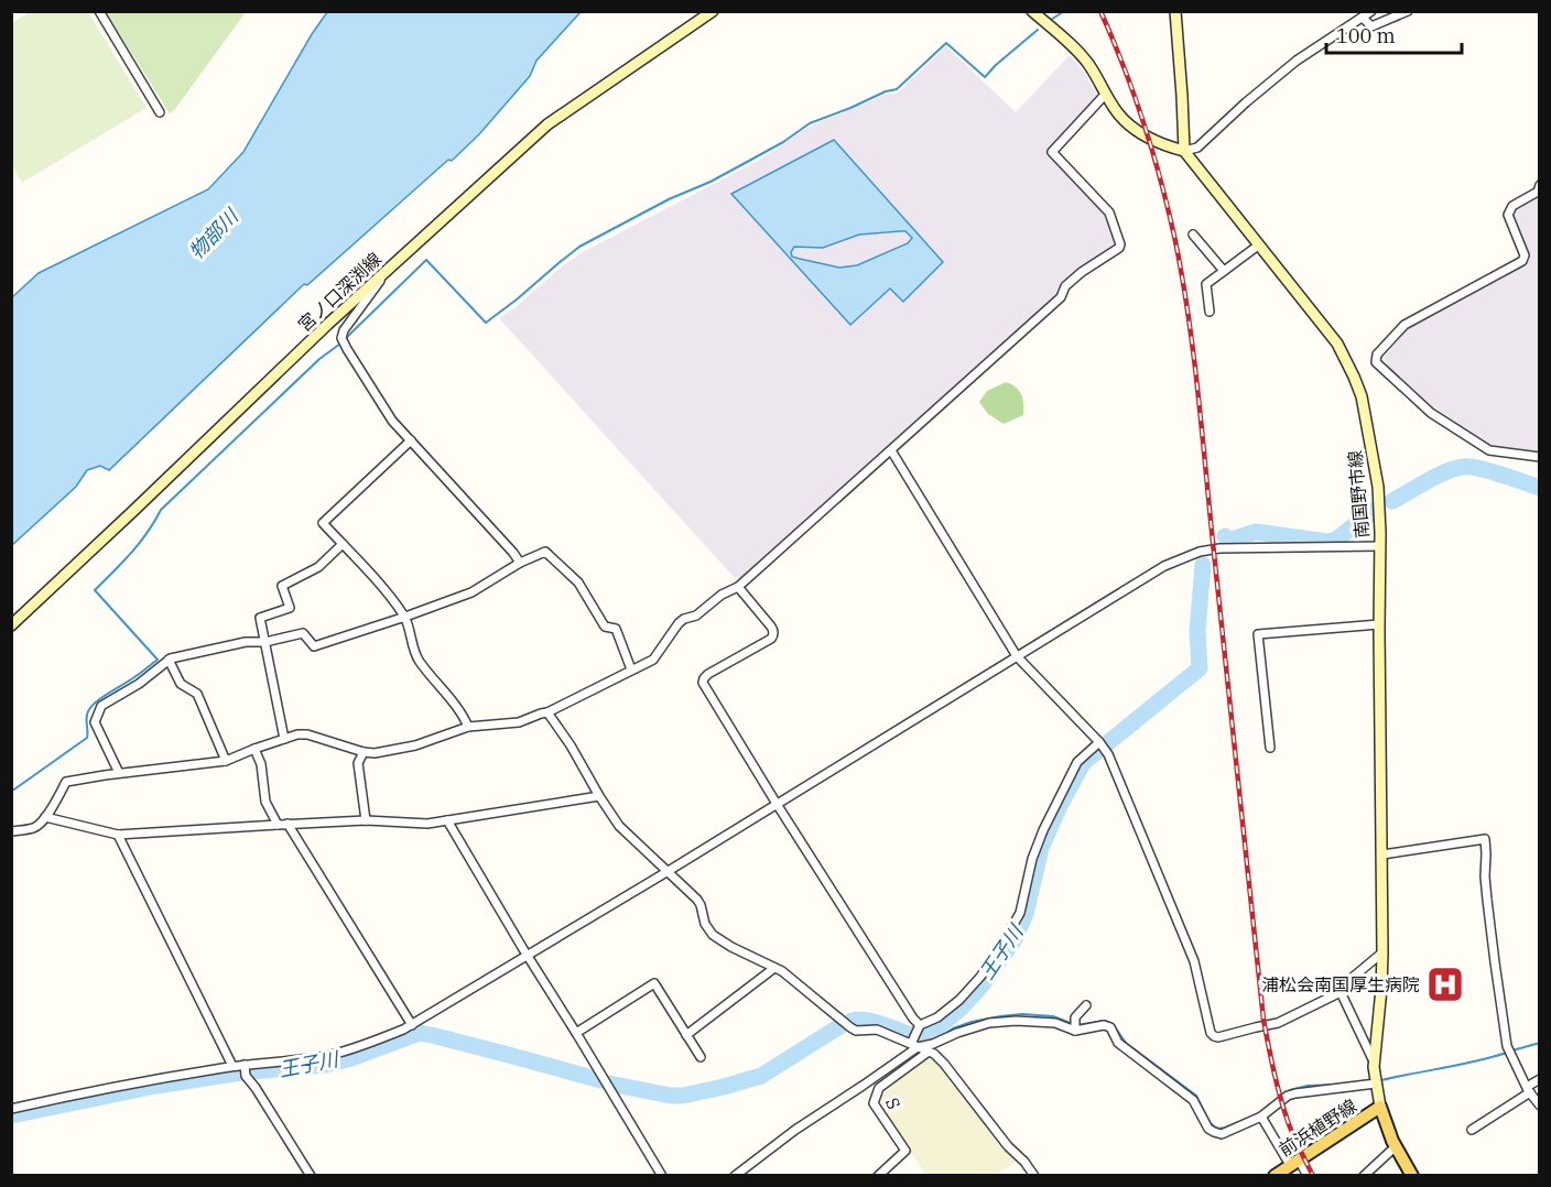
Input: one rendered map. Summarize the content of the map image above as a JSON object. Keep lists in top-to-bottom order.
{
  "streets": {
    "main road": ["宮ノ口深渕線", "南国野市線", "前浜植野線"],
    "street": ["S"]
  },
  "crossings": [
    ["南国野市線", "前浜植野線"]
  ],
  "water": ["物部川", "王子川"],
  "places": {
    "hospital": ["浦松会南国厚生病院"]
  },
  "scale_bar": "100 m"
}
